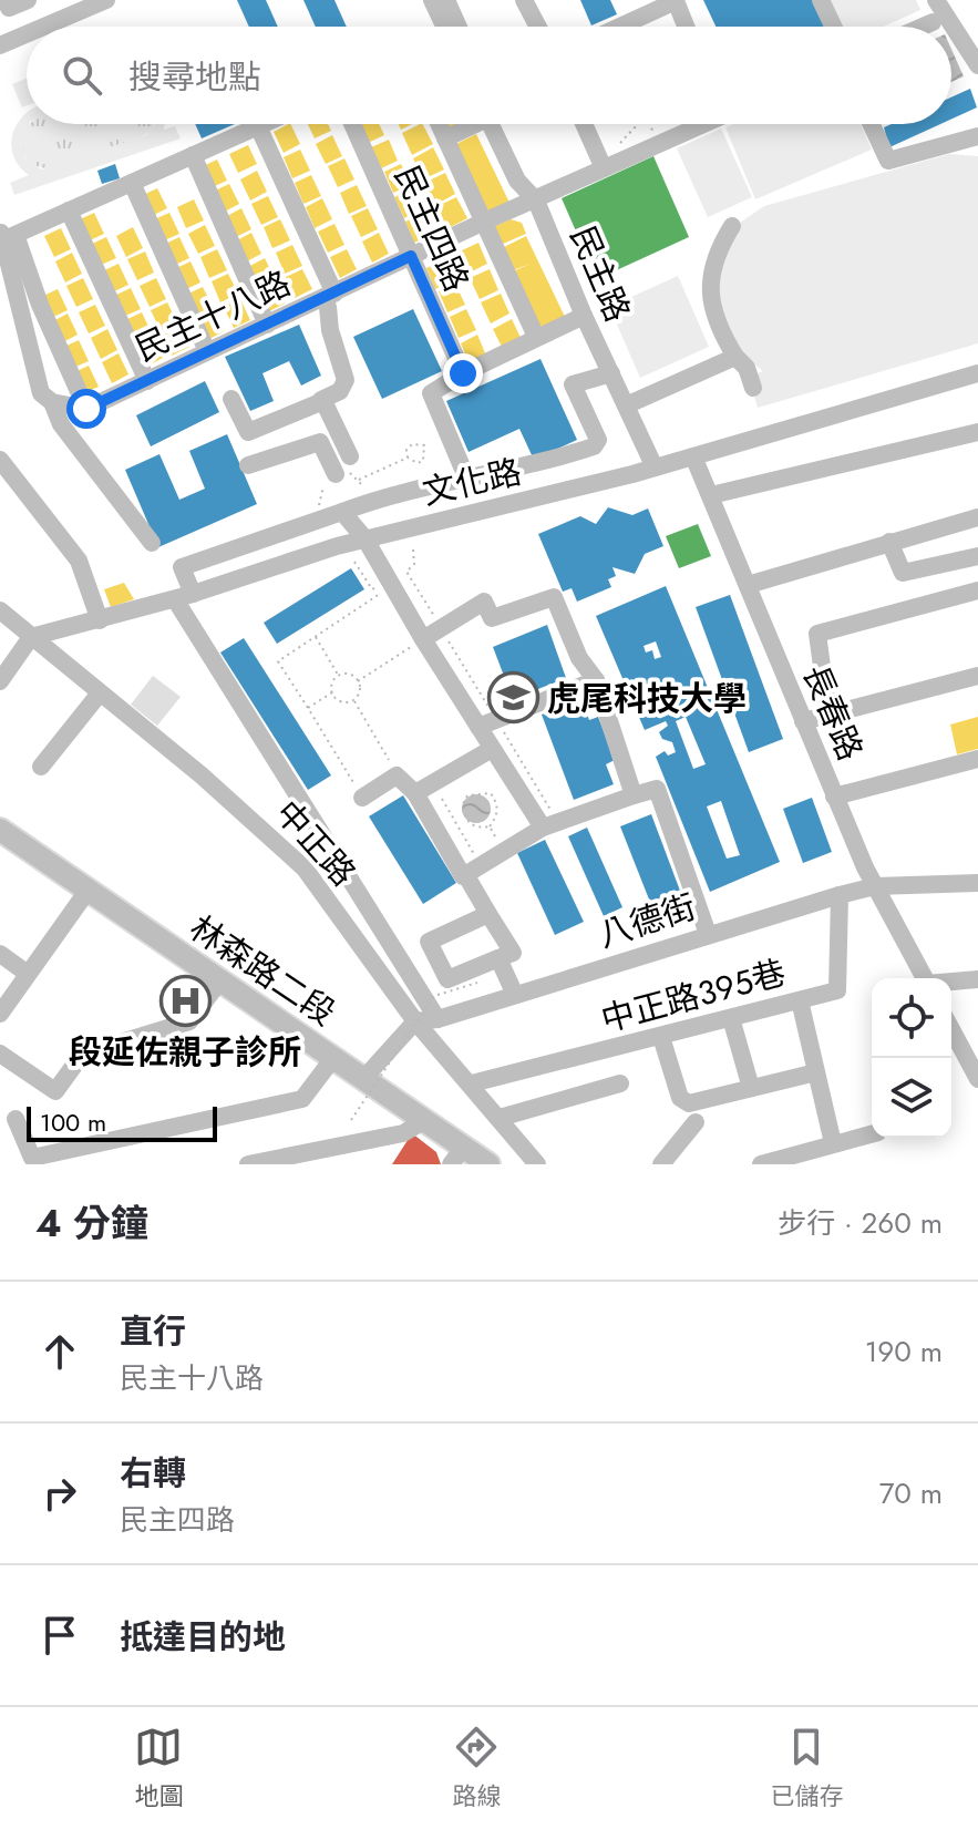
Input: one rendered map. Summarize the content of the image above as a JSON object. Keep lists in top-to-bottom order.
{
  "streets": {
    "main road": ["林森路二段"],
    "street": [
      "民主四路",
      "民主路",
      "民主十八路",
      "文化路",
      "長春路",
      "中正路",
      "八德街",
      "中正路395巷"
    ]
  },
  "crossings": [
    ["民主四路", "民主十八路"],
    ["民主路", "民主十八路"],
    ["民主路", "文化路"],
    ["文化路", "長春路"],
    ["文化路", "中正路"],
    ["長春路", "八德街"],
    ["中正路", "八德街"],
    ["中正路", "中正路395巷"],
    ["八德街", "中正路395巷"]
  ],
  "places": {
    "school or university": ["虎尾科技大學"],
    "hospital": ["段延佐親子診所"]
  },
  "scale_bar": "100 m",
  "page": {
    "search": "搜尋地點",
    "scale": "100 m",
    "heading": ["4 分鐘", "步行 · 260 m"],
    "list": [
      ["直行", "民主十八路", "190 m"],
      ["右轉", "民主四路", "70 m"],
      "抵達目的地"
    ],
    "nav": ["地圖", "路線", "已儲存"]
  }
}
